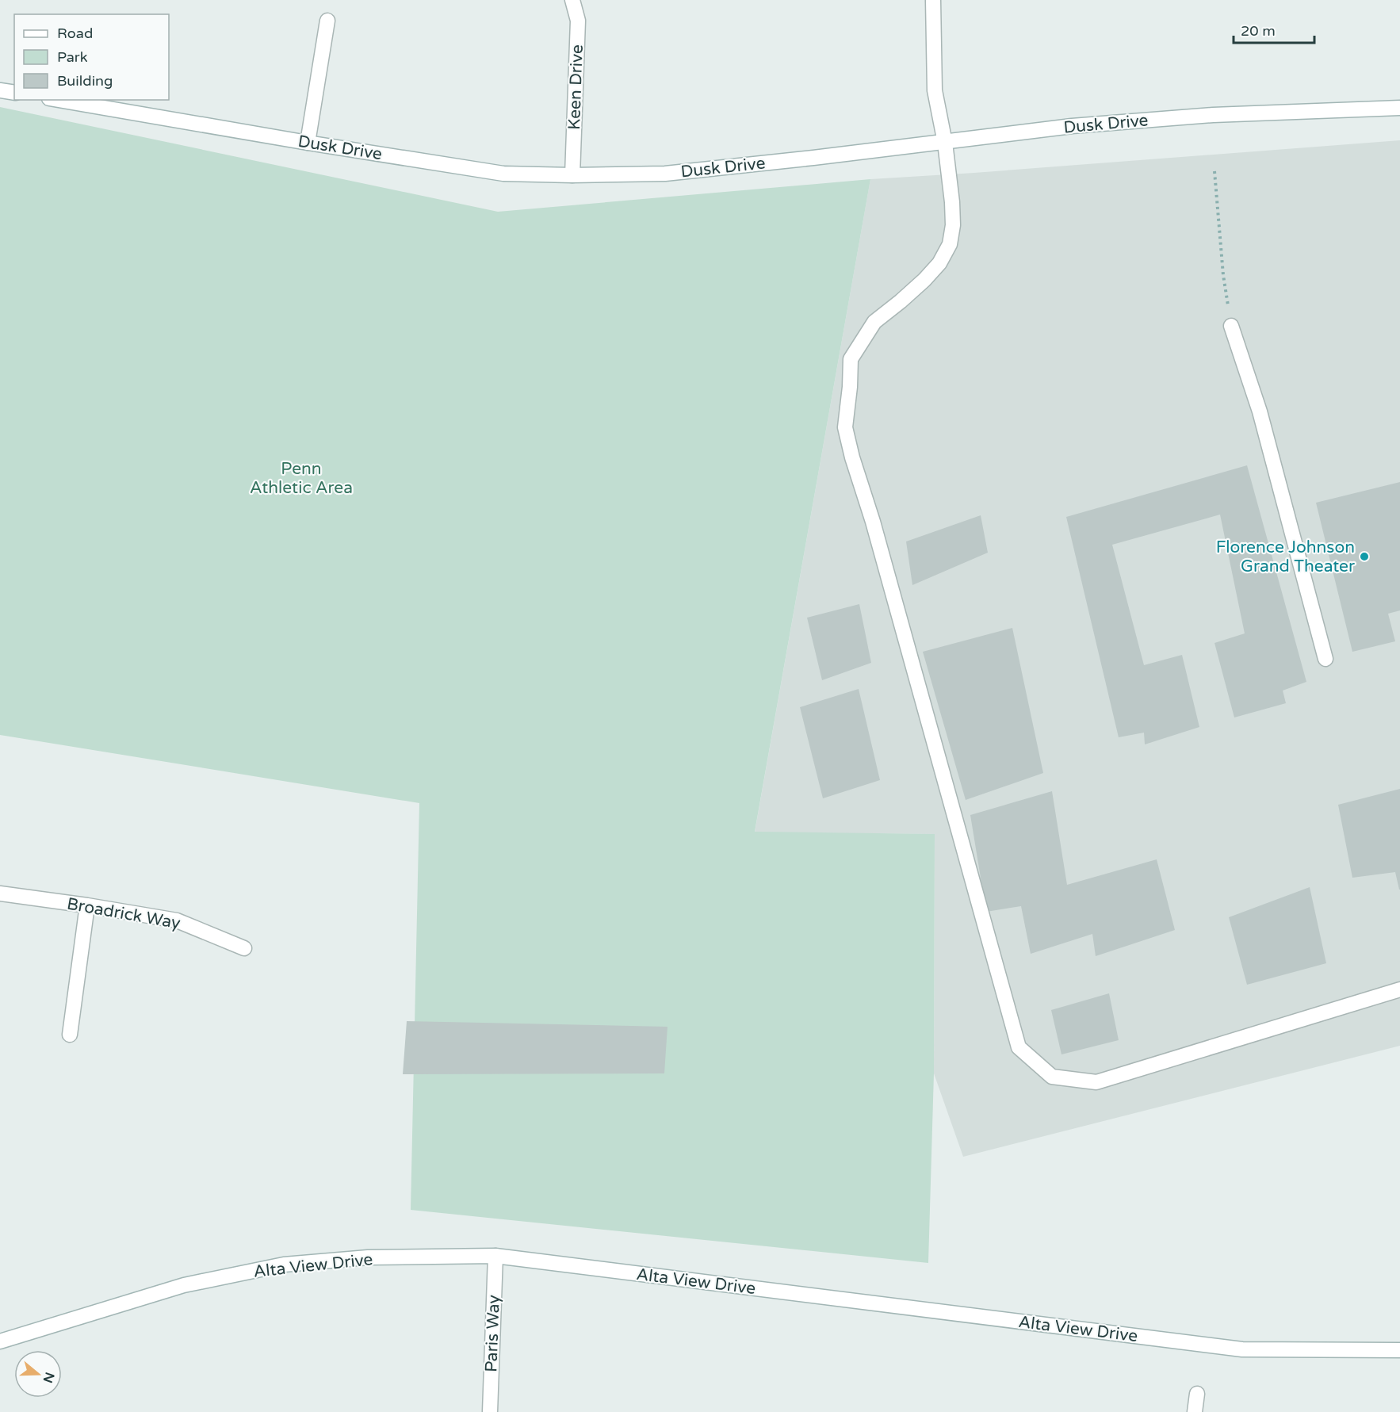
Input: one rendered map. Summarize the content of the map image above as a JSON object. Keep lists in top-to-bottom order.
{
  "streets": {
    "street": [
      "Keen Drive",
      "Dusk Drive",
      "Broadrick Way",
      "Alta View Drive",
      "Paris Way"
    ]
  },
  "crossings": [
    ["Keen Drive", "Dusk Drive"],
    ["Alta View Drive", "Paris Way"]
  ],
  "parks": ["Penn Athletic Area"],
  "places": ["Florence Johnson Grand Theater"],
  "legend": ["Road", "Park", "Building"],
  "scale_bar": "20 m",
  "north": "right"
}
